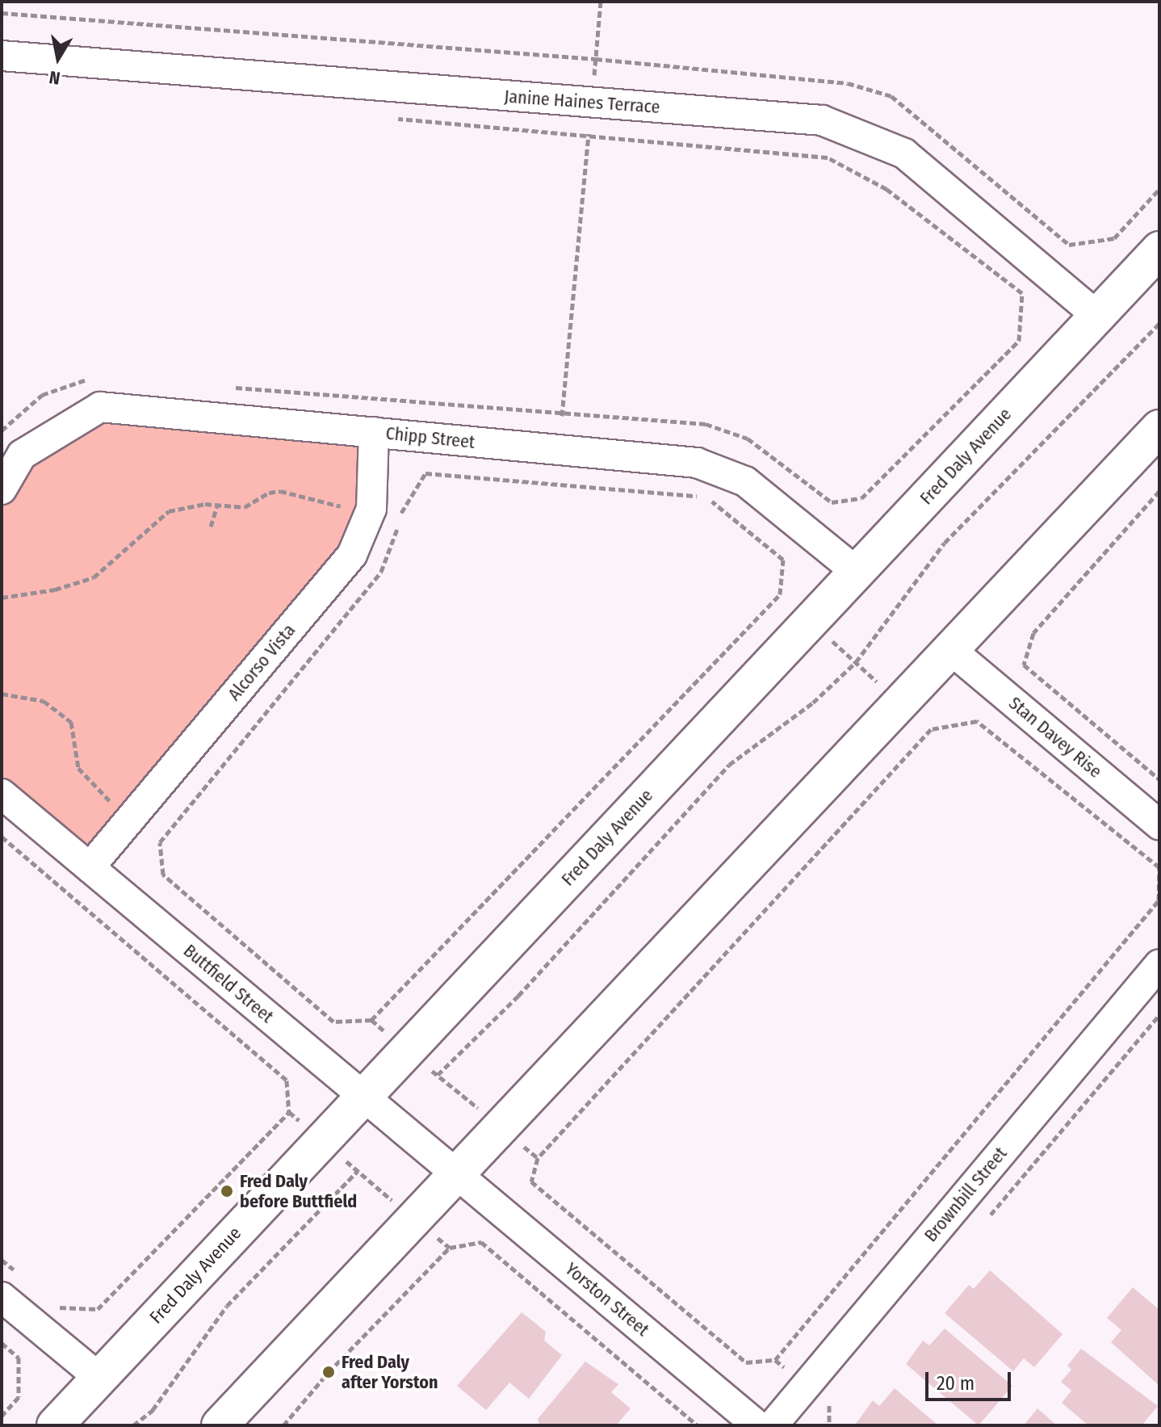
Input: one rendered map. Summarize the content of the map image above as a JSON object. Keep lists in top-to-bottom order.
{
  "streets": {
    "street": [
      "Janine Haines Terrace",
      "Chipp Street",
      "Fred Daly Avenue",
      "Alcorso Vista",
      "Stan Davey Rise",
      "Buttfield Street",
      "Brownbill Street",
      "Yorston Street"
    ]
  },
  "crossings": [
    ["Janine Haines Terrace", "Fred Daly Avenue"],
    ["Chipp Street", "Fred Daly Avenue"],
    ["Chipp Street", "Alcorso Vista"],
    ["Fred Daly Avenue", "Buttfield Street"],
    ["Alcorso Vista", "Buttfield Street"],
    ["Buttfield Street", "Yorston Street"]
  ],
  "places": ["Fred Daly before Buttfield", "Fred Daly after Yorston"],
  "scale_bar": "20 m",
  "north": "bottom"
}
